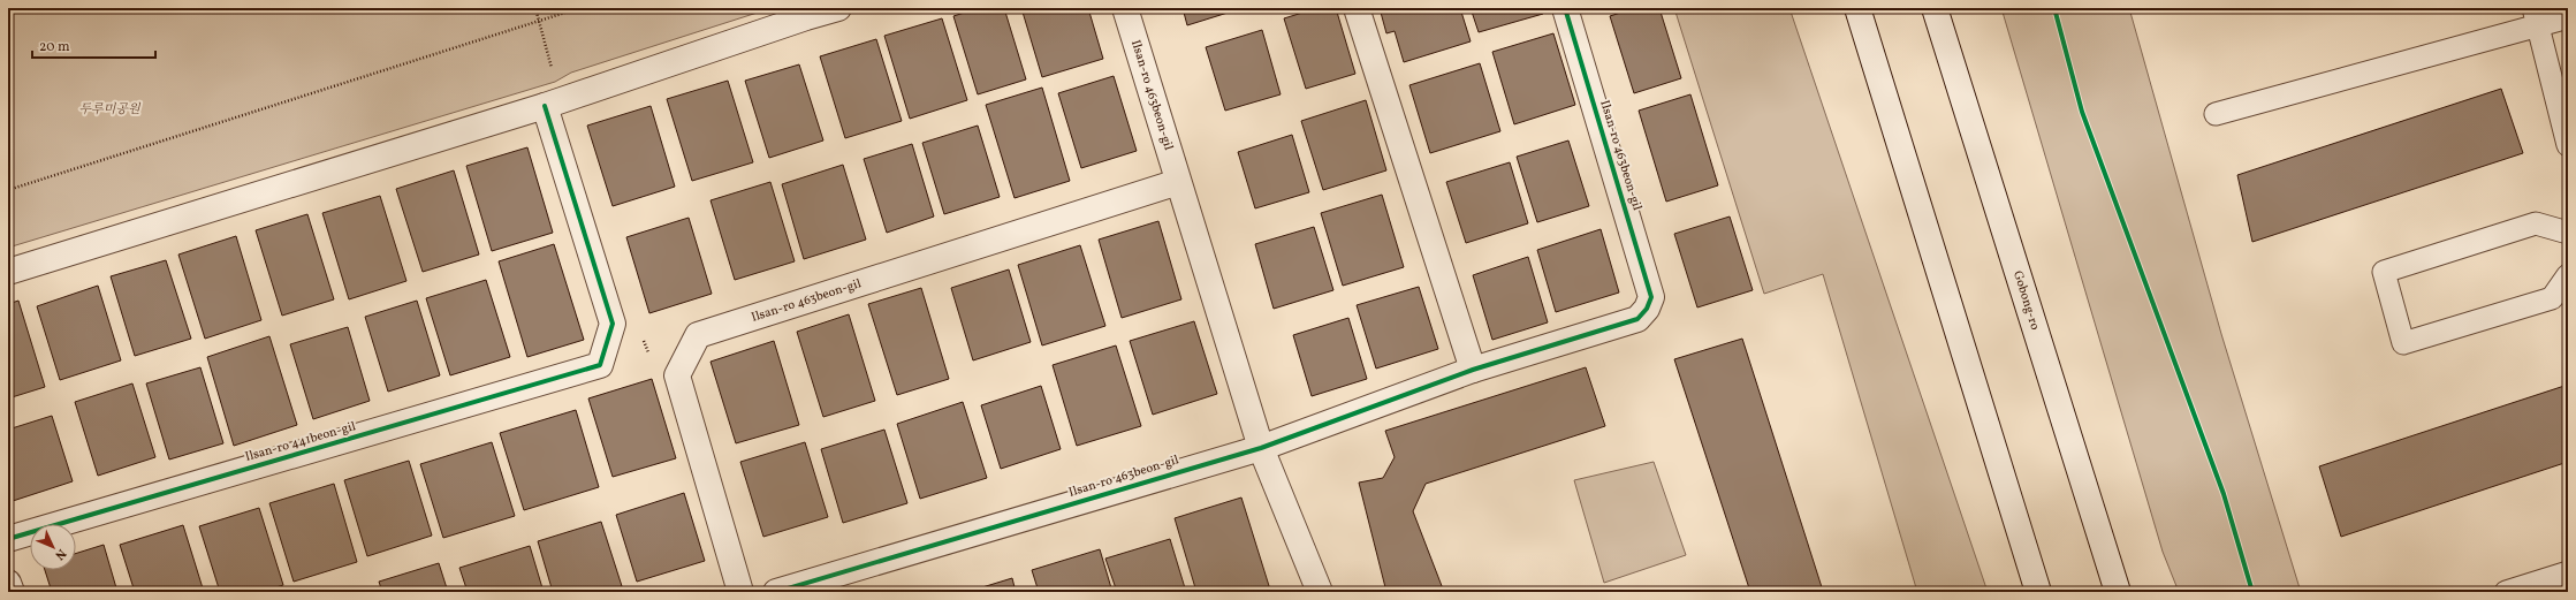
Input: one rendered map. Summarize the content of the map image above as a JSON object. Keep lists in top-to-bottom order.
{
  "streets": {
    "street": ["Ilsan-ro 463beon-gil", "Gobong-ro", "Ilsan-ro 441beon-gil"]
  },
  "parks": ["두루미공원"],
  "scale_bar": "20 m",
  "north": "bottom right"
}
